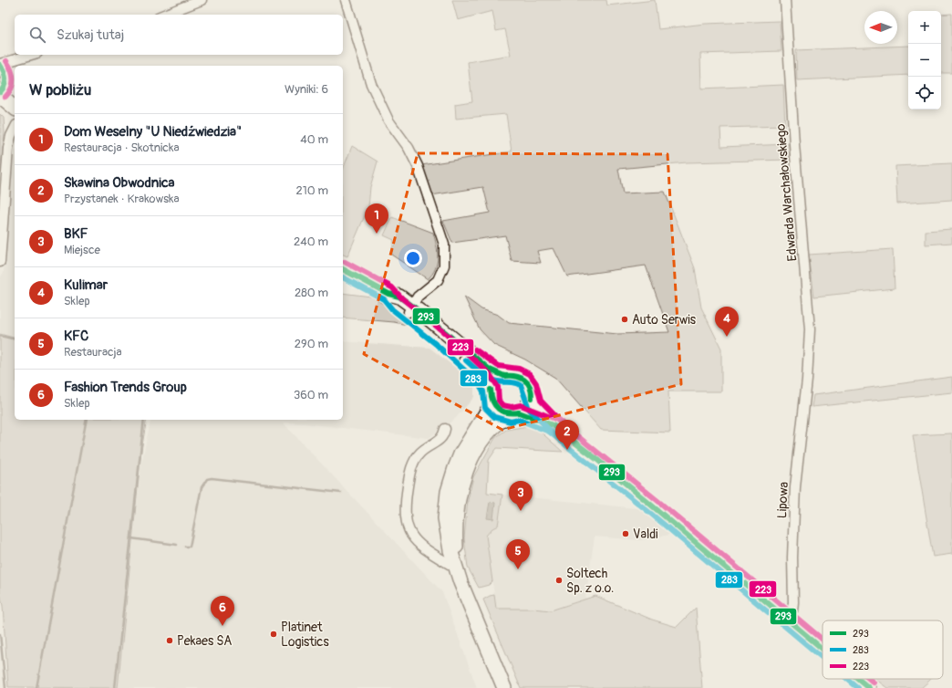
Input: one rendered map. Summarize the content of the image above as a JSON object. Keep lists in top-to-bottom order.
{
  "streets": {
    "street": ["Edwarda Warchałowskiego", "Lipowa"]
  },
  "crossings": [
    ["Edwarda Warchałowskiego", "Lipowa"]
  ],
  "places": [
    "Auto Serwis",
    "Valdi",
    "Soltech Sp. z o.o.",
    "Platinet Logistics",
    "Pekaes SA"
  ],
  "lines": ["transit line 223", "transit line 293", "transit line 283"],
  "legend": ["293", "283", "223"],
  "north": "left",
  "page": {
    "map_buttons": ["+", "−"],
    "search": "Szukaj tutaj",
    "heading": ["W pobliżu", "Wyniki: 6"],
    "list": [
      {
        "mark": "1",
        "name": "Dom Weselny \"U Niedźwiedzia\"",
        "note": "Restauracja · Skotnicka",
        "value": "40 m"
      },
      {
        "mark": "2",
        "name": "Skawina Obwodnica",
        "note": "Przystanek · Krakowska",
        "value": "210 m"
      },
      {
        "mark": "3",
        "name": "BKF",
        "note": "Miejsce",
        "value": "240 m"
      },
      {
        "mark": "4",
        "name": "Kulimar",
        "note": "Sklep",
        "value": "280 m"
      },
      {
        "mark": "5",
        "name": "KFC",
        "note": "Restauracja",
        "value": "290 m"
      },
      {
        "mark": "6",
        "name": "Fashion Trends Group",
        "note": "Sklep",
        "value": "360 m"
      }
    ],
    "pins": [
      "1",
      "4",
      "2",
      "3",
      "5",
      "6"
    ]
  }
}
